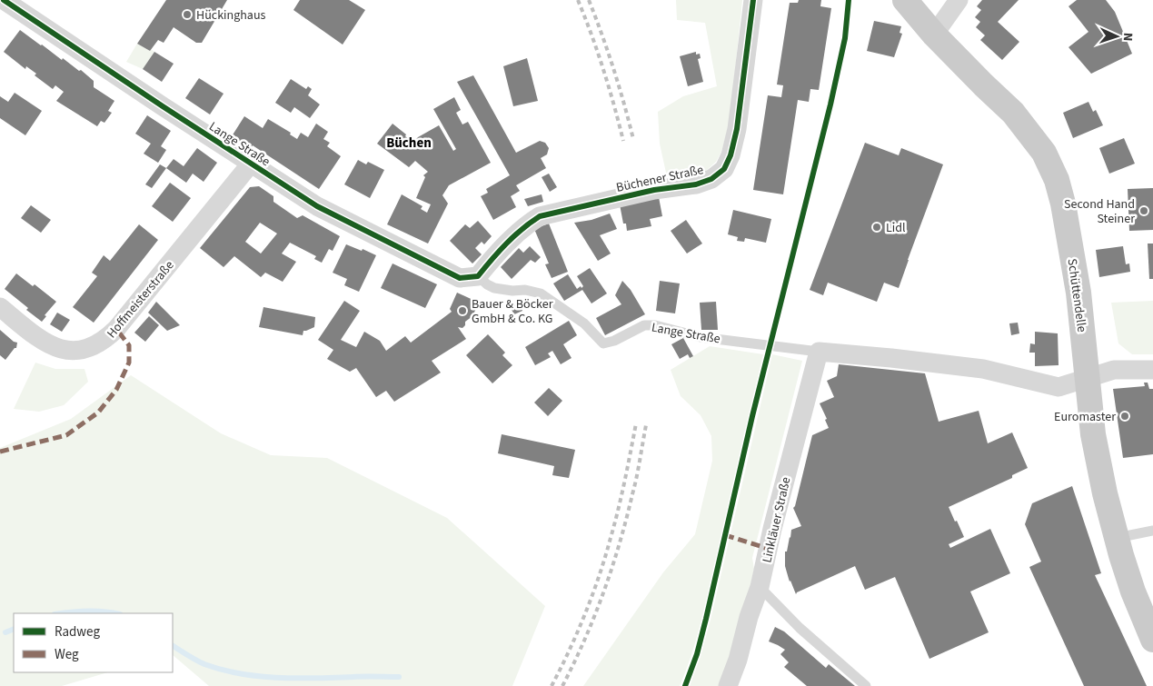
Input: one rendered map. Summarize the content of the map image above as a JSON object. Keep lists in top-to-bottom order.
{
  "streets": {
    "main road": ["Schüttendelle"],
    "street": [
      "Lange Straße",
      "Büchener Straße",
      "Hoffmeisterstraße",
      "Linkläuer Straße"
    ]
  },
  "crossings": [
    ["Lange Straße", "Büchener Straße"],
    ["Lange Straße", "Schüttendelle"],
    ["Lange Straße", "Hoffmeisterstraße"],
    ["Lange Straße", "Linkläuer Straße"]
  ],
  "districts": ["Büchen"],
  "places": [
    "Hückinghaus",
    "Second Hand Steiner",
    "Lidl",
    "Bauer & Böcker GmbH & Co. KG",
    "Euromaster"
  ],
  "legend": ["Radweg", "Weg"],
  "north": "right"
}
